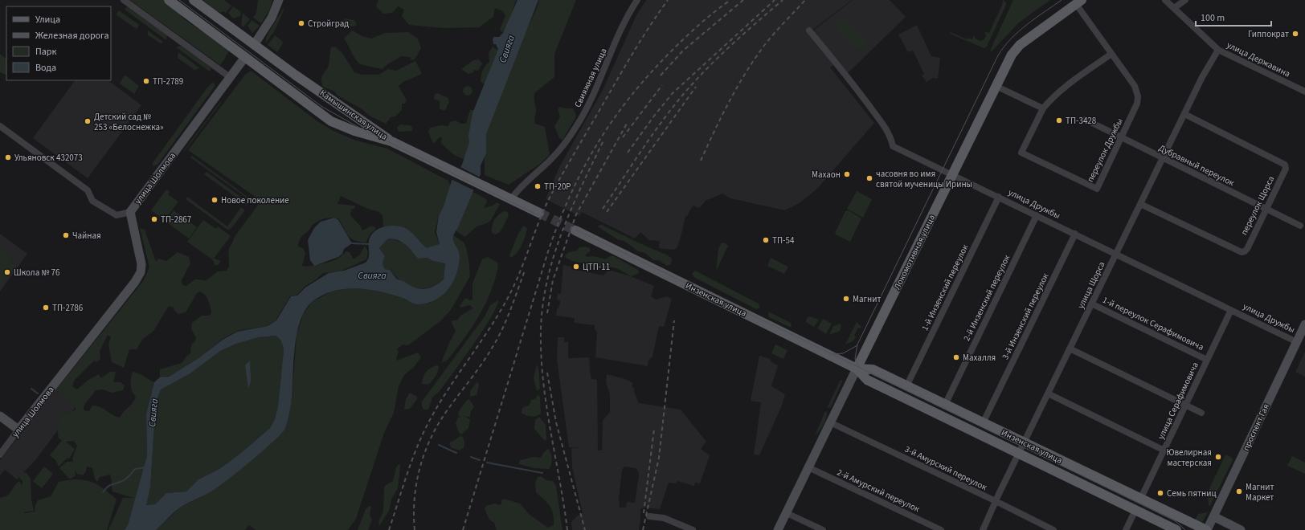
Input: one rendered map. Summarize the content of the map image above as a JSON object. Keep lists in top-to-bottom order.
{
  "streets": {
    "main road": [
      "Камышинская улица",
      "улица Шолмова",
      "Локомотивная улица",
      "Инзенская улица"
    ],
    "street": [
      "улица Державина",
      "Свияжная улица",
      "переулок Дружбы",
      "Дубравный переулок",
      "улица Дружбы",
      "переулок Щорса",
      "улица Щорса",
      "1-й Инзенский переулок",
      "2-й Инзенский переулок",
      "3-й Инзенский переулок",
      "1-й переулок Серафимовича",
      "улица Серафимовича",
      "проспект Гая",
      "3-й Амурский переулок",
      "2-й Амурский переулок"
    ]
  },
  "crossings": [
    ["улица Державина", "улица Щорса"],
    ["Камышинская улица", "улица Шолмова"],
    ["переулок Дружбы", "Дубравный переулок"],
    ["переулок Дружбы", "Локомотивная улица"],
    ["Дубравный переулок", "переулок Щорса"],
    ["Дубравный переулок", "улица Щорса"],
    ["улица Дружбы", "Локомотивная улица"],
    ["улица Дружбы", "улица Щорса"],
    ["улица Дружбы", "1-й Инзенский переулок"],
    ["улица Дружбы", "2-й Инзенский переулок"],
    ["улица Дружбы", "3-й Инзенский переулок"],
    ["улица Дружбы", "улица Серафимовича"],
    ["улица Дружбы", "проспект Гая"],
    ["переулок Щорса", "улица Щорса"],
    ["Локомотивная улица", "Инзенская улица"],
    ["Локомотивная улица", "3-й Амурский переулок"],
    ["Локомотивная улица", "2-й Амурский переулок"],
    ["улица Щорса", "Инзенская улица"],
    ["улица Щорса", "1-й переулок Серафимовича"],
    ["улица Щорса", "3-й Амурский переулок"],
    ["1-й Инзенский переулок", "Инзенская улица"],
    ["2-й Инзенский переулок", "Инзенская улица"],
    ["Инзенская улица", "3-й Инзенский переулок"],
    ["Инзенская улица", "улица Серафимовича"],
    ["Инзенская улица", "проспект Гая"],
    ["1-й переулок Серафимовича", "улица Серафимовича"]
  ],
  "water": ["Свияга"],
  "places": [
    "Стройград",
    "Гиппократ",
    "ТП-2789",
    "ТП-3428",
    "Детский сад № 253 «Белоснежка»",
    "Ульяновск 432073",
    "Махаон",
    "часовня во имя святой мученицы Ирины",
    "ТП-20Р",
    "Новое поколение",
    "ТП-2867",
    "Чайная",
    "ТП-54",
    "ЦТП-11",
    "Школа № 76",
    "Магнит",
    "ТП-2786",
    "Махалля",
    "Ювелирная мастерская",
    "Магнит Маркет",
    "Семь пятниц"
  ],
  "legend": [
    "Улица",
    "Железная дорога",
    "Парк",
    "Вода"
  ],
  "scale_bar": "100 m"
}
